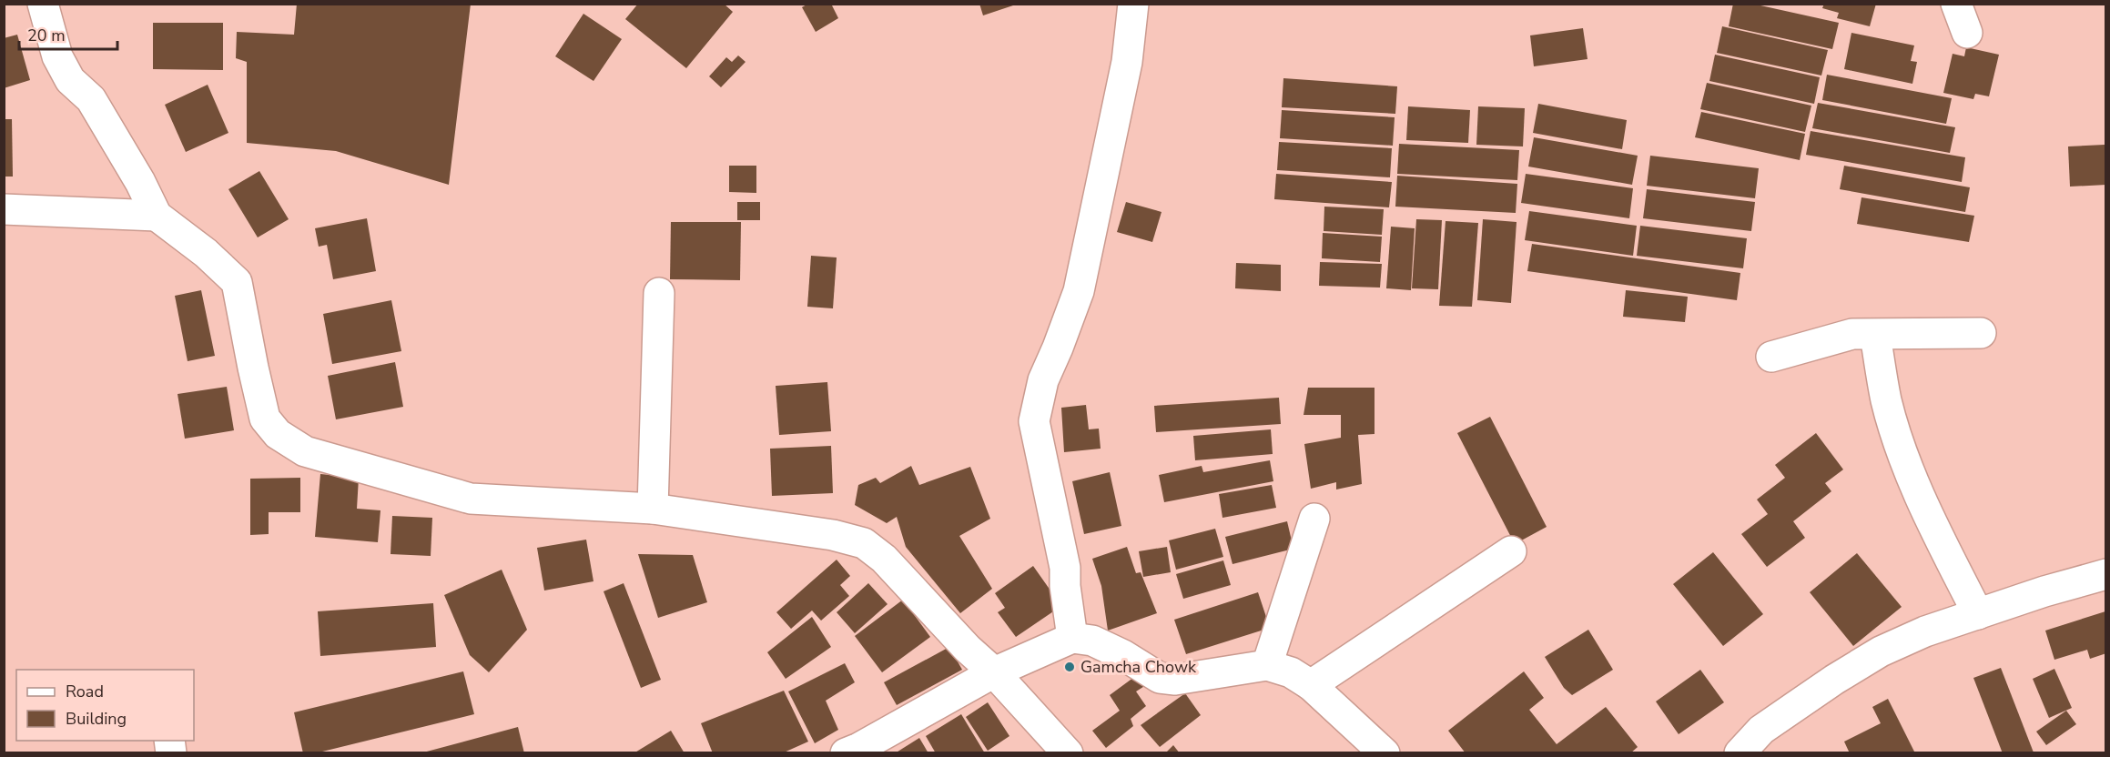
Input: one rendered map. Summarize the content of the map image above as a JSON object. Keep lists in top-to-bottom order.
{
  "places": ["Gamcha Chowk"],
  "legend": ["Road", "Building"],
  "scale_bar": "20 m"
}
